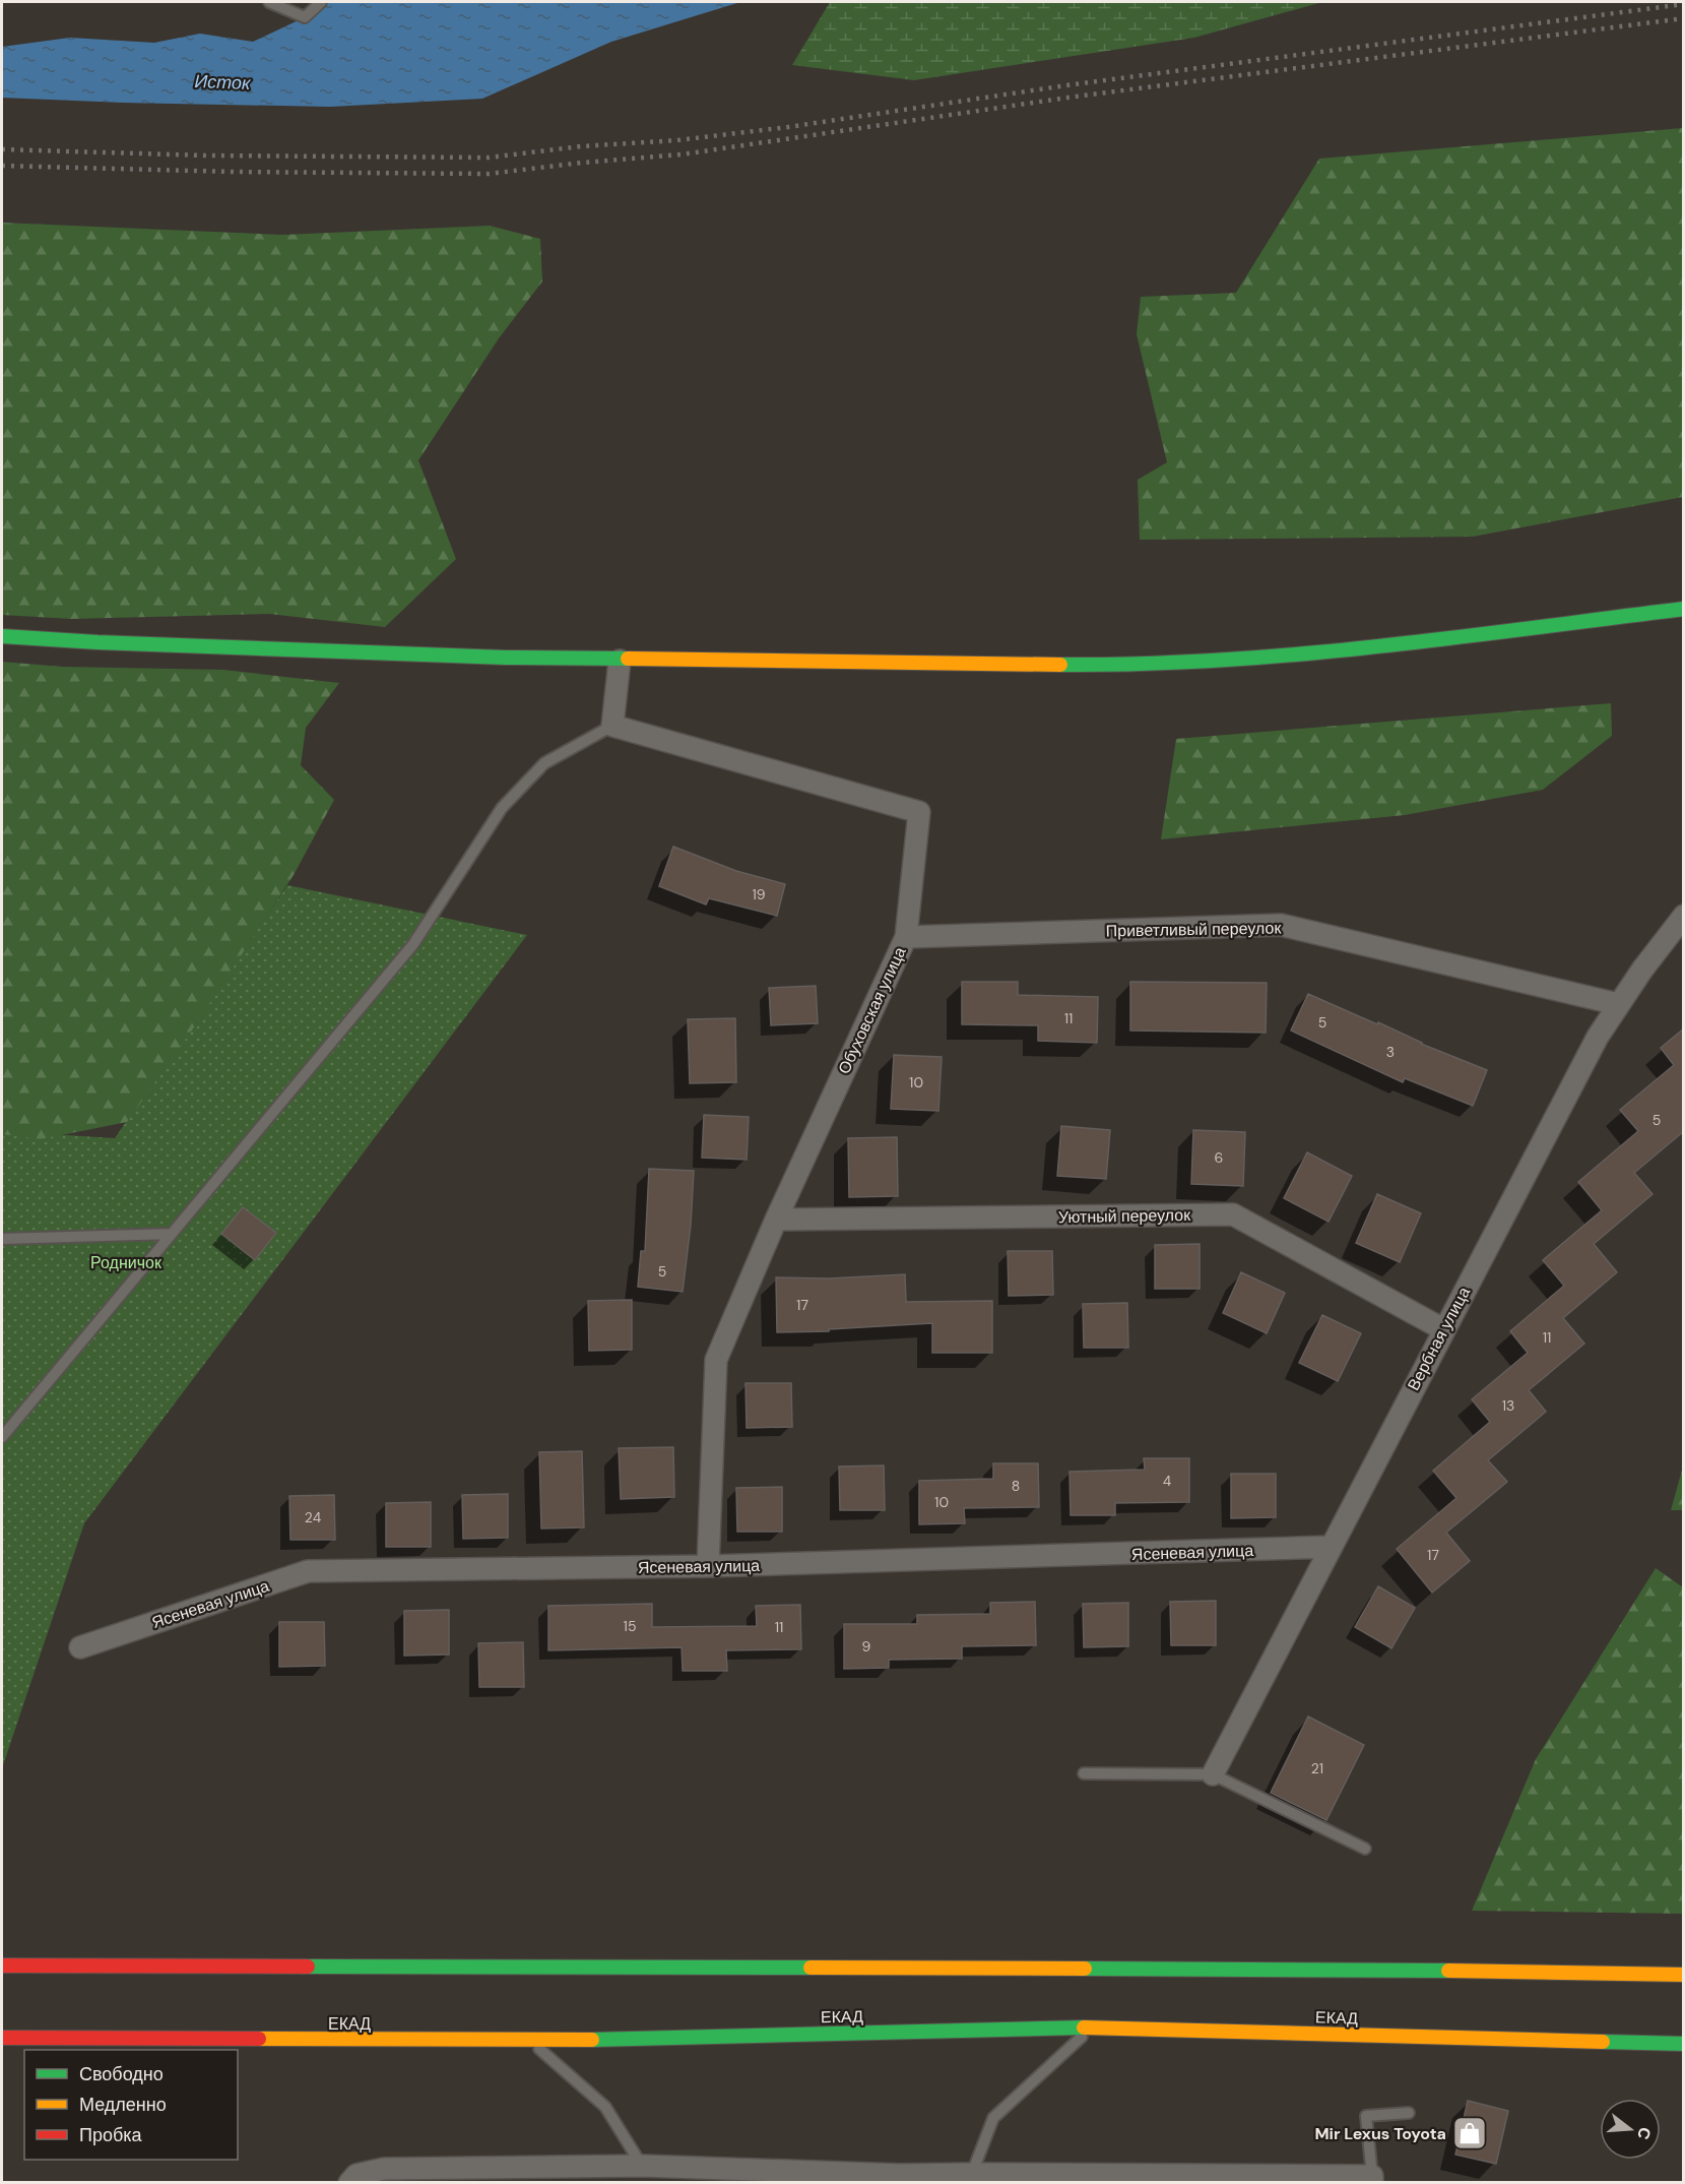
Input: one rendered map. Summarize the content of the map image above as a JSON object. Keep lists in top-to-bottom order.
{
  "streets": {
    "main road": ["ЕКАД"],
    "street": [
      "Приветливый переулок",
      "Обуховская улица",
      "Уютный переулок",
      "Вербная улица",
      "Ясеневая улица"
    ]
  },
  "crossings": [
    ["Приветливый переулок", "Обуховская улица"],
    ["Приветливый переулок", "Вербная улица"],
    ["Обуховская улица", "Уютный переулок"],
    ["Обуховская улица", "Ясеневая улица"],
    ["Уютный переулок", "Вербная улица"],
    ["Вербная улица", "Ясеневая улица"]
  ],
  "water": ["Исток"],
  "parks": ["Родничок"],
  "places": {
    "shop": ["Mir Lexus Toyota"]
  },
  "house_numbers": [
    "19",
    "11",
    "5",
    "3",
    "10",
    "5",
    "6",
    "5",
    "17",
    "11",
    "13",
    "4",
    "8",
    "10",
    "24",
    "17",
    "15",
    "11",
    "9",
    "21"
  ],
  "legend": ["Свободно", "Медленно", "Пробка"],
  "north": "right"
}
